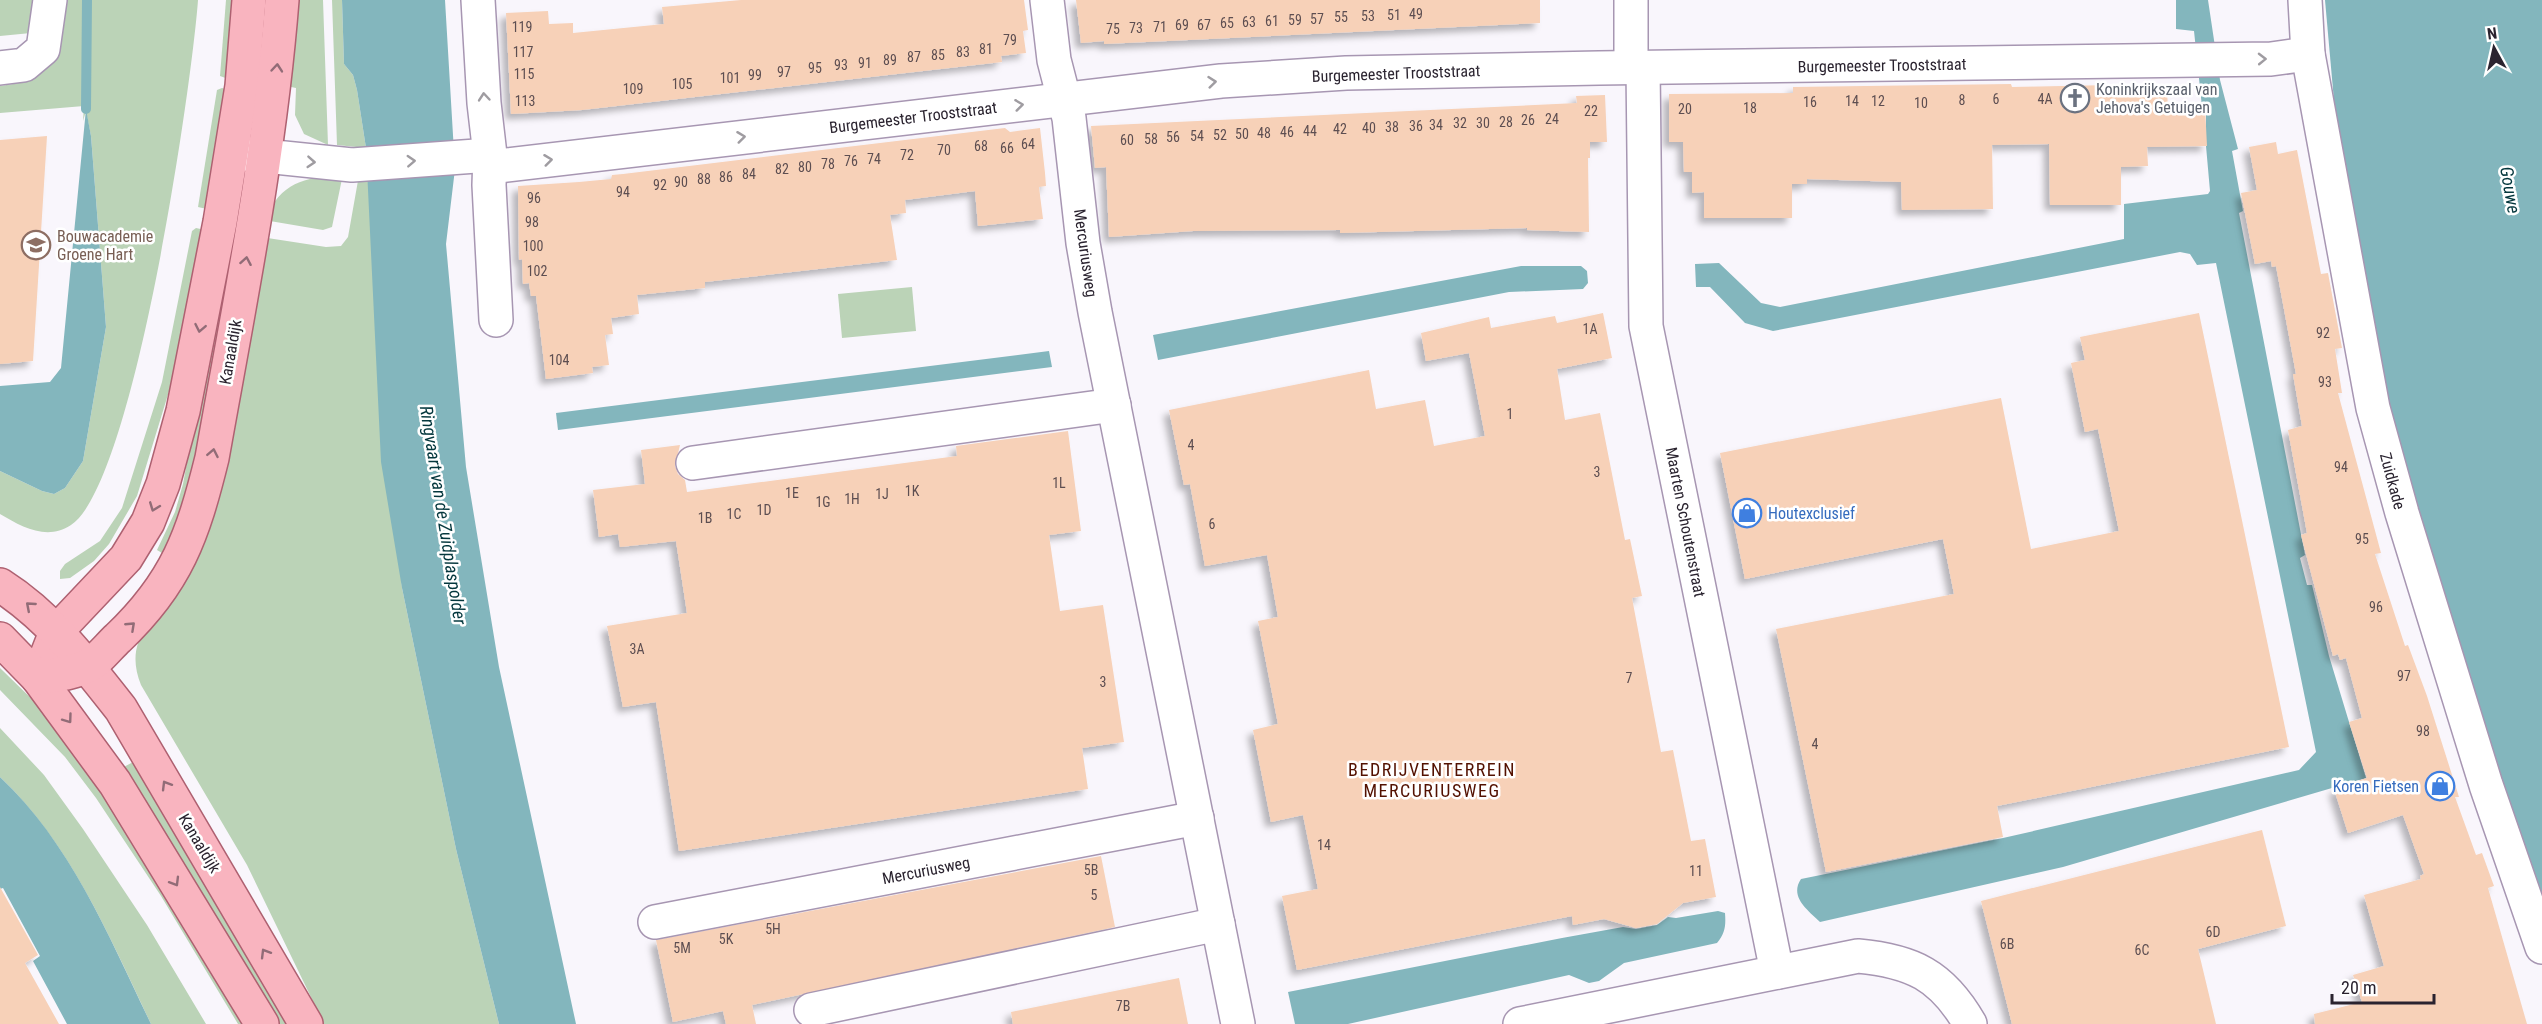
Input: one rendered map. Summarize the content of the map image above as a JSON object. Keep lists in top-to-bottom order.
{
  "streets": {
    "main road": ["Kanaaldijk"],
    "street": [
      "Burgemeester Trooststraat",
      "Mercuriusweg",
      "Zuidkade",
      "Maarten Schoutenstraat"
    ]
  },
  "crossings": [
    ["Burgemeester Trooststraat", "Mercuriusweg"],
    ["Burgemeester Trooststraat", "Kanaaldijk"],
    ["Burgemeester Trooststraat", "Zuidkade"],
    ["Burgemeester Trooststraat", "Maarten Schoutenstraat"]
  ],
  "one_way": ["Burgemeester Trooststraat"],
  "districts": ["BEDRIJVENTERREIN MERCURIUSWEG"],
  "water": ["Gouwe", "Ringvaart van de Zuidplaspolder"],
  "places": {
    "church": ["Koninkrijkszaal van Jehova's Getuigen"],
    "school or university": ["Bouwacademie Groene Hart"],
    "shop": ["Houtexclusief", "Koren Fietsen"]
  },
  "house_numbers": [
    "49",
    "51",
    "53",
    "55",
    "57",
    "59",
    "61",
    "63",
    "65",
    "69",
    "67",
    "119",
    "71",
    "73",
    "75",
    "79",
    "81",
    "117",
    "83",
    "85",
    "87",
    "89",
    "91",
    "93",
    "95",
    "97",
    "115",
    "99",
    "101",
    "105",
    "109",
    "6",
    "4A",
    "8",
    "113",
    "14",
    "12",
    "16",
    "10",
    "18",
    "20",
    "22",
    "24",
    "26",
    "28",
    "32",
    "30",
    "34",
    "36",
    "38",
    "40",
    "42",
    "44",
    "46",
    "48",
    "50",
    "52",
    "54",
    "56",
    "58",
    "60",
    "64",
    "68",
    "66",
    "70",
    "72",
    "74",
    "76",
    "78",
    "80",
    "82",
    "84",
    "86",
    "88",
    "90",
    "92",
    "94",
    "96",
    "98",
    "100",
    "102",
    "1A",
    "92",
    "104",
    "93",
    "1",
    "4",
    "94",
    "3",
    "1L",
    "1K",
    "1E",
    "1J",
    "1H",
    "1G",
    "1D",
    "1C",
    "1B",
    "6",
    "95",
    "96",
    "3A",
    "97",
    "7",
    "3",
    "98",
    "4",
    "14",
    "5B",
    "11",
    "5",
    "5H",
    "6D",
    "5K",
    "6B",
    "5M",
    "6C",
    "7B"
  ],
  "scale_bar": "20 m",
  "north": "top"
}
